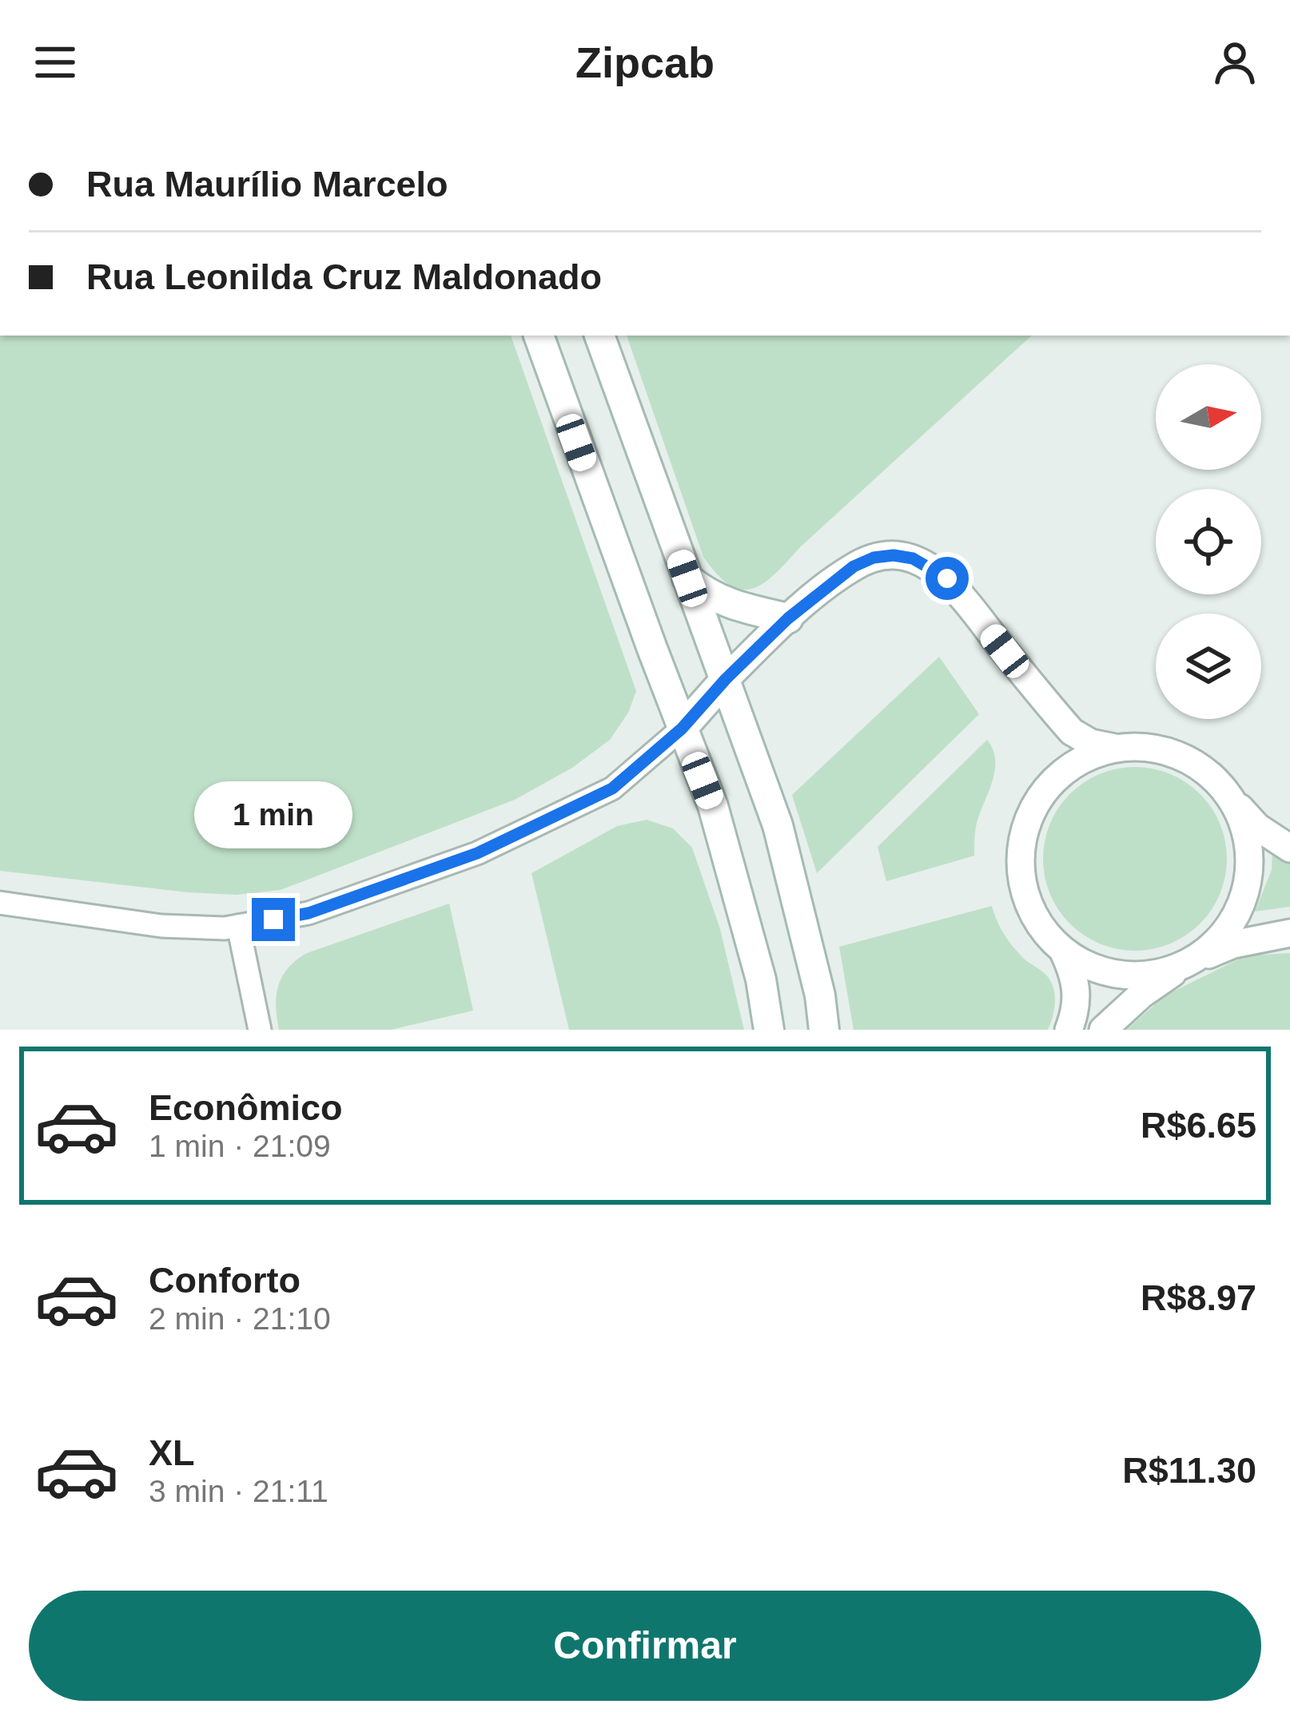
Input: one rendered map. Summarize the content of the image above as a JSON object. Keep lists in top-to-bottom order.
{
  "north": "right",
  "page": {
    "header": "Zipcab",
    "banner": ["Rua Maurílio Marcelo", "Rua Leonilda Cruz Maldonado"],
    "bubble": "1 min",
    "list": [
      {
        "name": "Econômico",
        "note": "1 min · 21:09",
        "value": "R$6.65"
      },
      {
        "name": "Conforto",
        "note": "2 min · 21:10",
        "value": "R$8.97"
      },
      {
        "name": "XL",
        "note": "3 min · 21:11",
        "value": "R$11.30"
      }
    ],
    "buttons": "Confirmar"
  }
}
